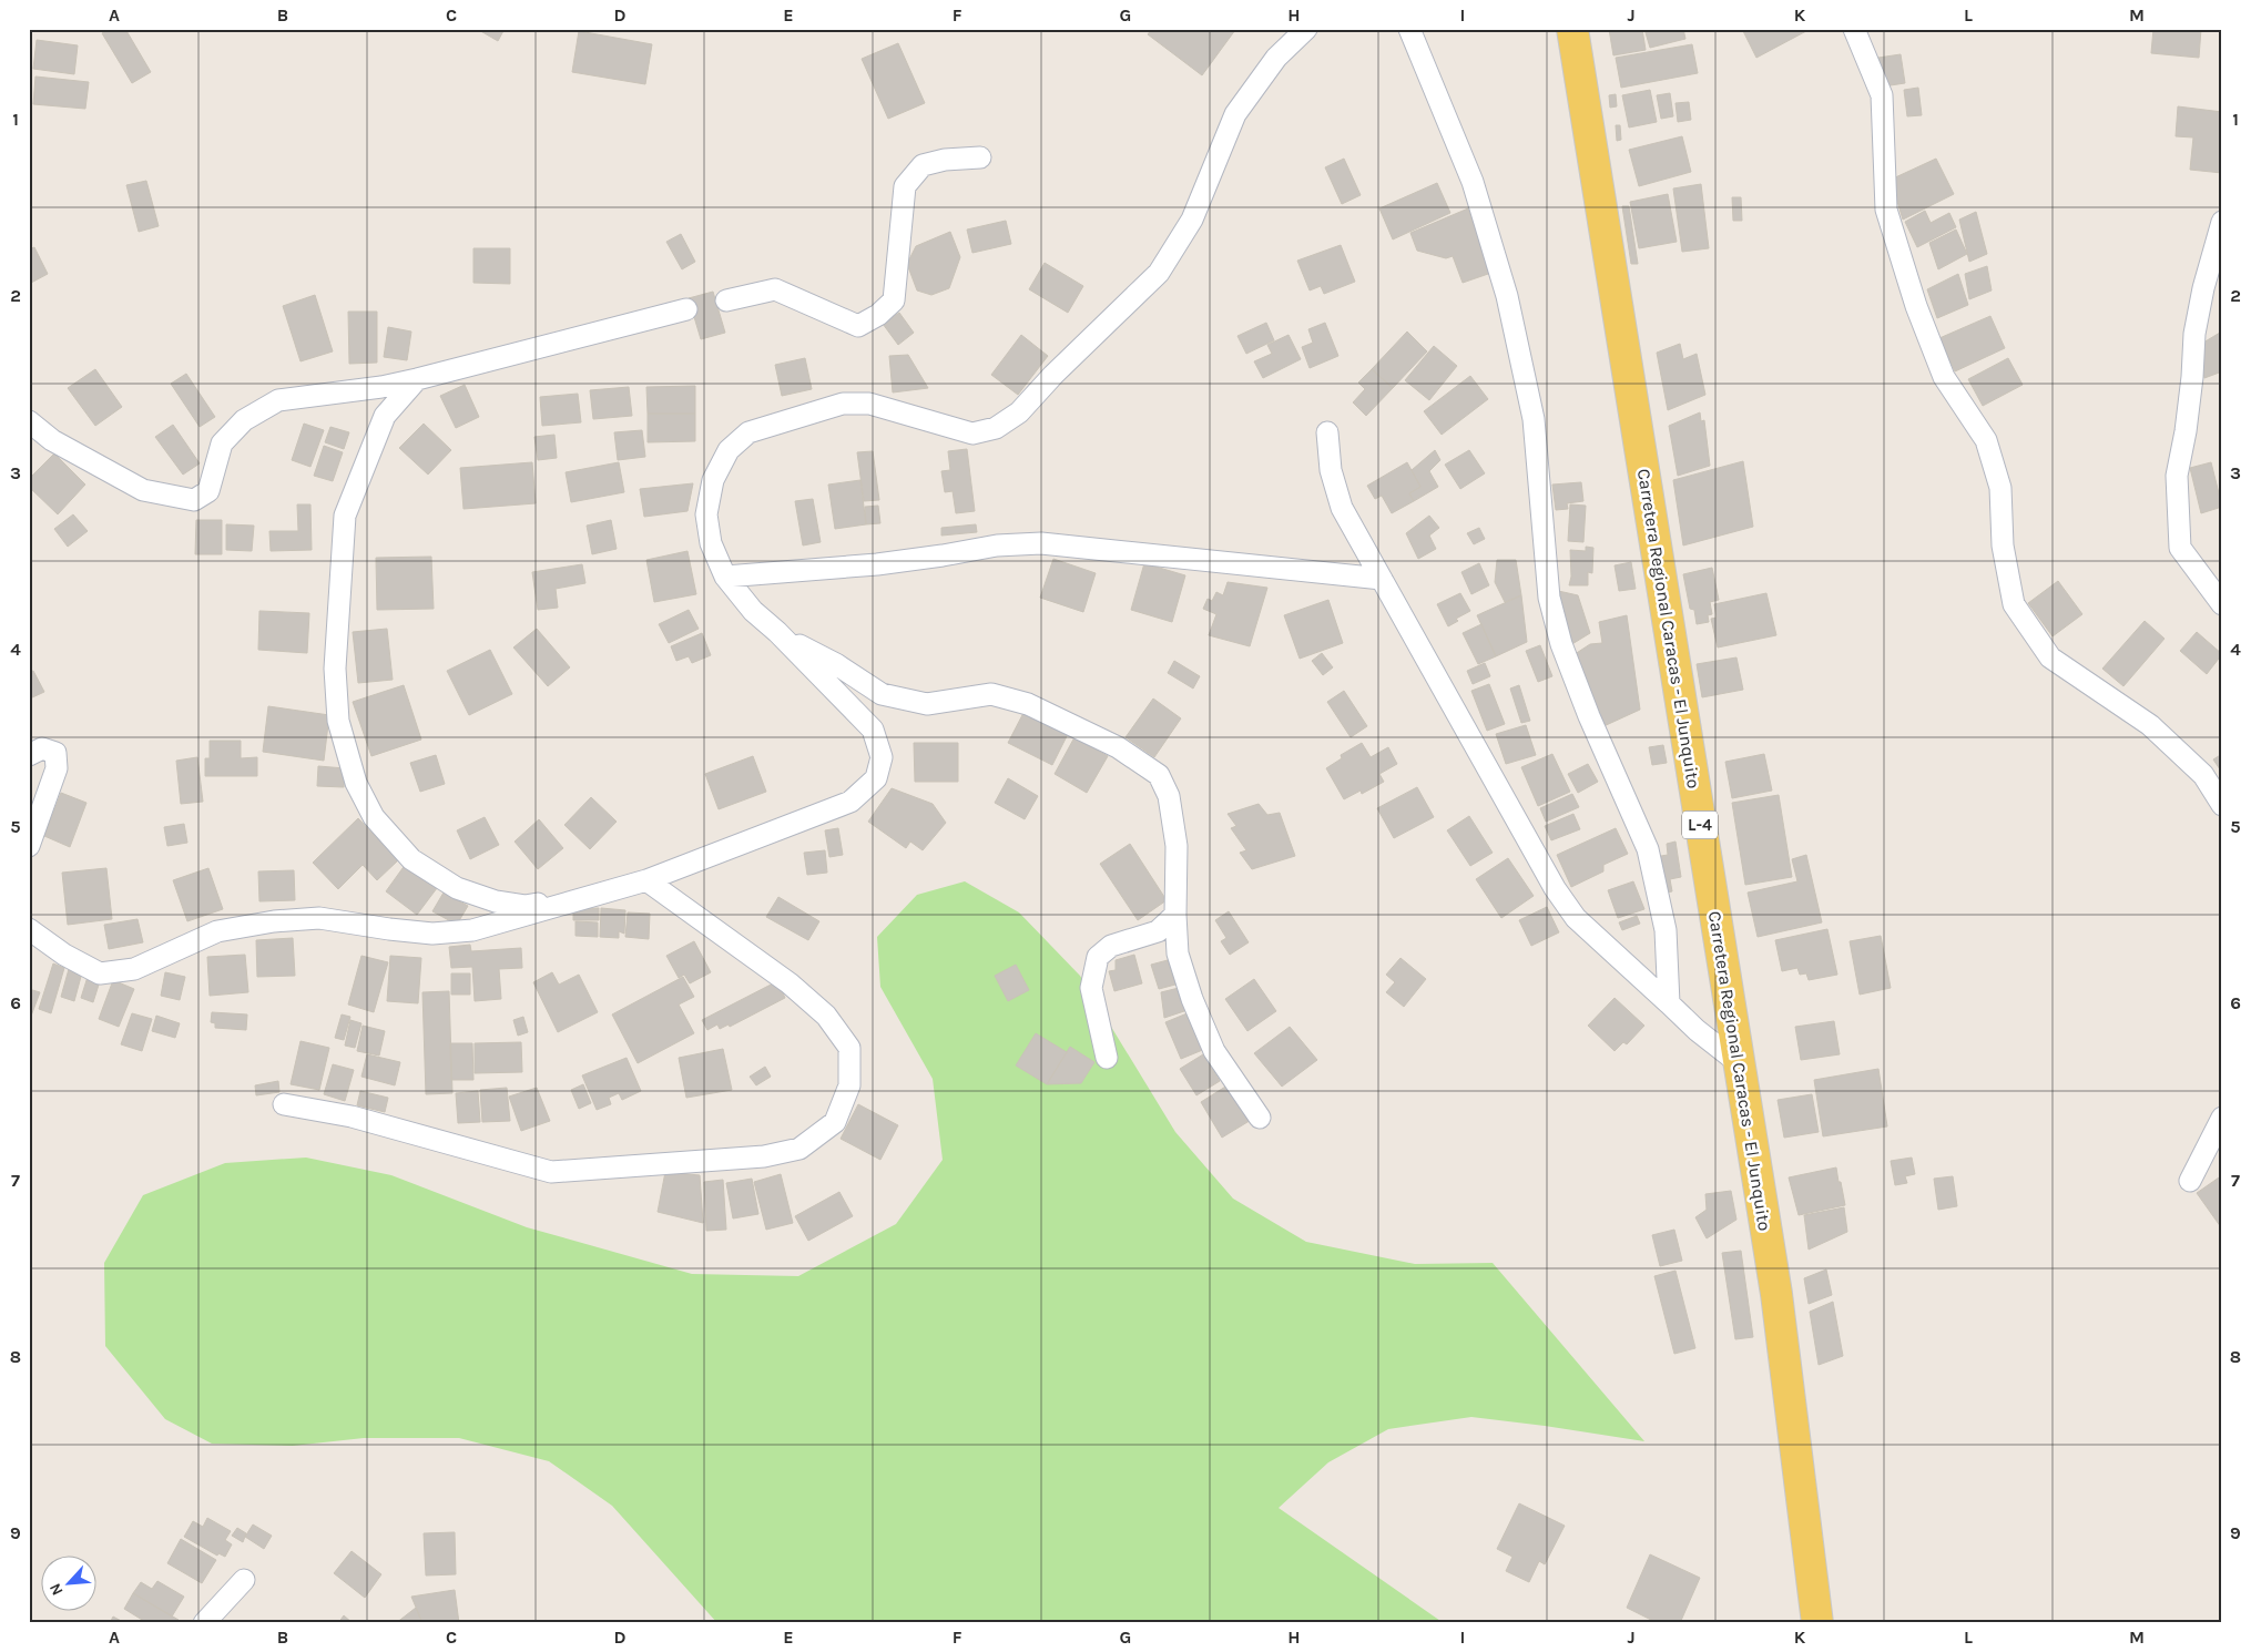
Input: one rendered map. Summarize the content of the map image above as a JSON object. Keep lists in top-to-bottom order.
{
  "streets": {
    "main road": ["Carretera Regional Caracas - El Junquito", "L-4"]
  },
  "north": "bottom left",
  "grid": {
    "columns": [
      "A",
      "B",
      "C",
      "D",
      "E",
      "F",
      "G",
      "H",
      "I",
      "J",
      "K",
      "L",
      "M"
    ],
    "rows": [
      "1",
      "2",
      "3",
      "4",
      "5",
      "6",
      "7",
      "8",
      "9"
    ]
  }
}
